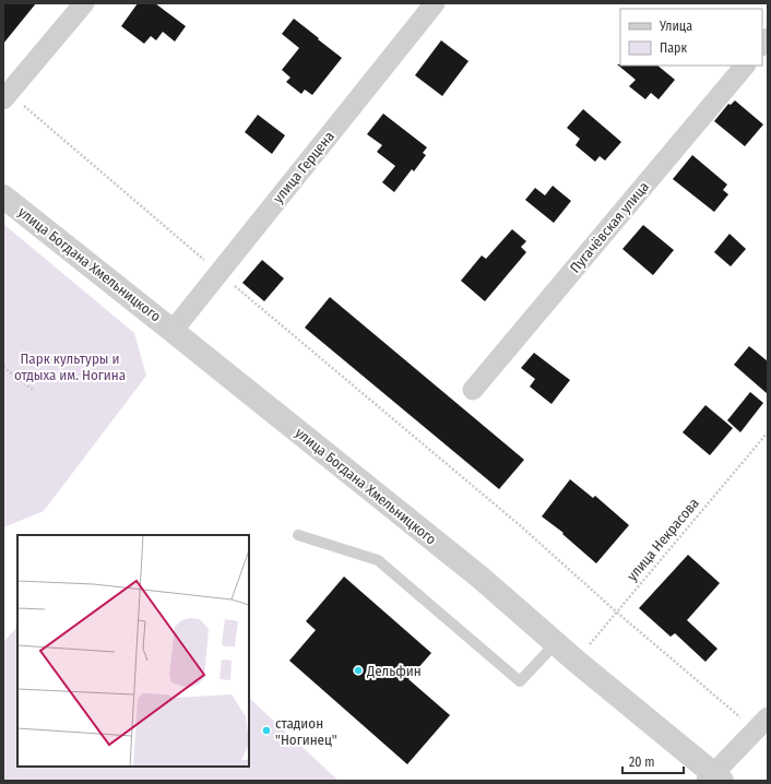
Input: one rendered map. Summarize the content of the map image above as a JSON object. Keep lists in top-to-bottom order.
{
  "streets": {
    "street": ["улица Герцена", "Пугачёвская улица", "улица Богдана Хмельницкого"],
    "path": ["улица Некрасова"]
  },
  "crossings": [
    ["улица Герцена", "улица Богдана Хмельницкого"],
    ["улица Богдана Хмельницкого", "улица Некрасова"]
  ],
  "parks": ["Парк культуры и отдыха им. Ногина"],
  "places": ["Дельфин", "стадион \"Ногинец\""],
  "legend": ["Улица", "Парк"],
  "scale_bar": "20 m"
}
